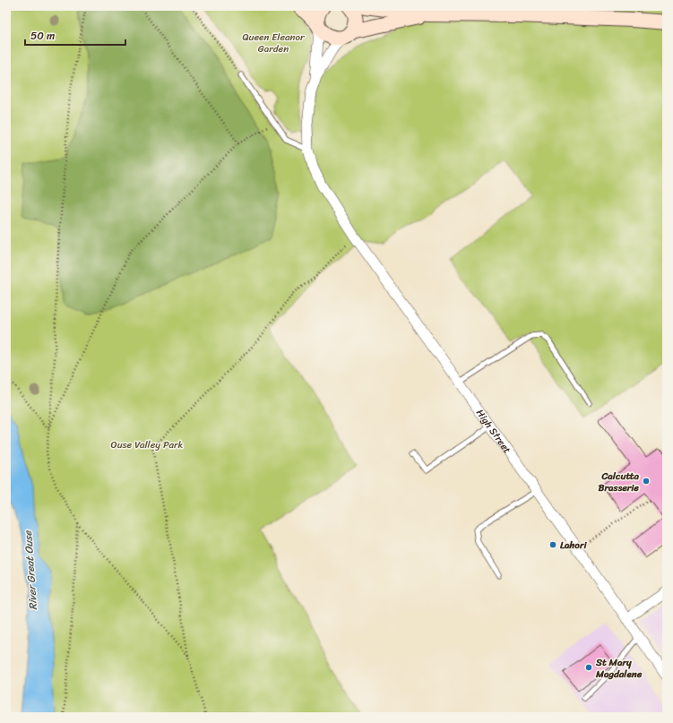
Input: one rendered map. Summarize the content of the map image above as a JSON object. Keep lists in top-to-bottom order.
{
  "streets": {
    "street": ["High Street"]
  },
  "water": ["River Great Ouse"],
  "parks": ["Queen Eleanor Garden", "Ouse Valley Park"],
  "places": ["Calcutta Brasserie", "Lahori", "St Mary Magdalene"],
  "scale_bar": "50 m"
}
